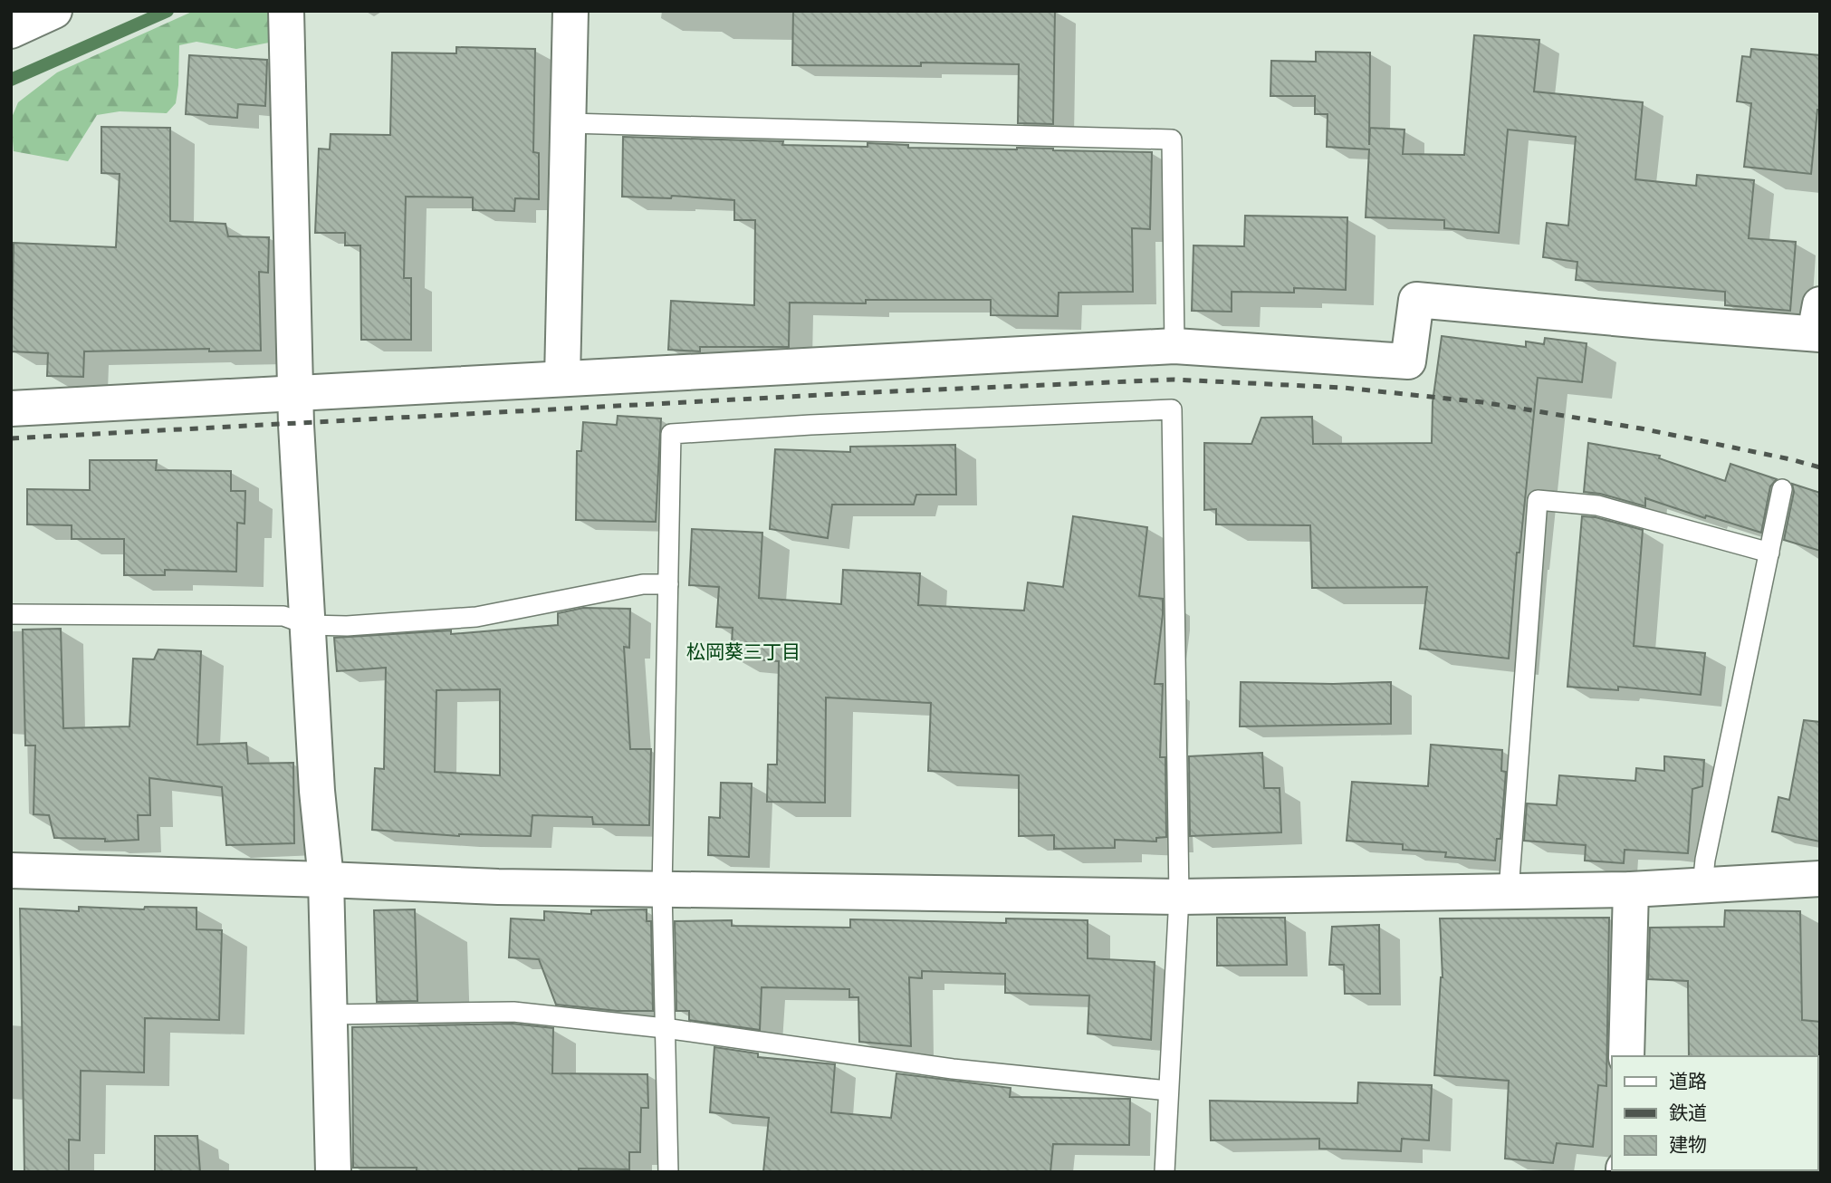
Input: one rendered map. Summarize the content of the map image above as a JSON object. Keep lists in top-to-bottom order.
{
  "districts": ["松岡葵三丁目"],
  "legend": ["道路", "鉄道", "建物"]
}
